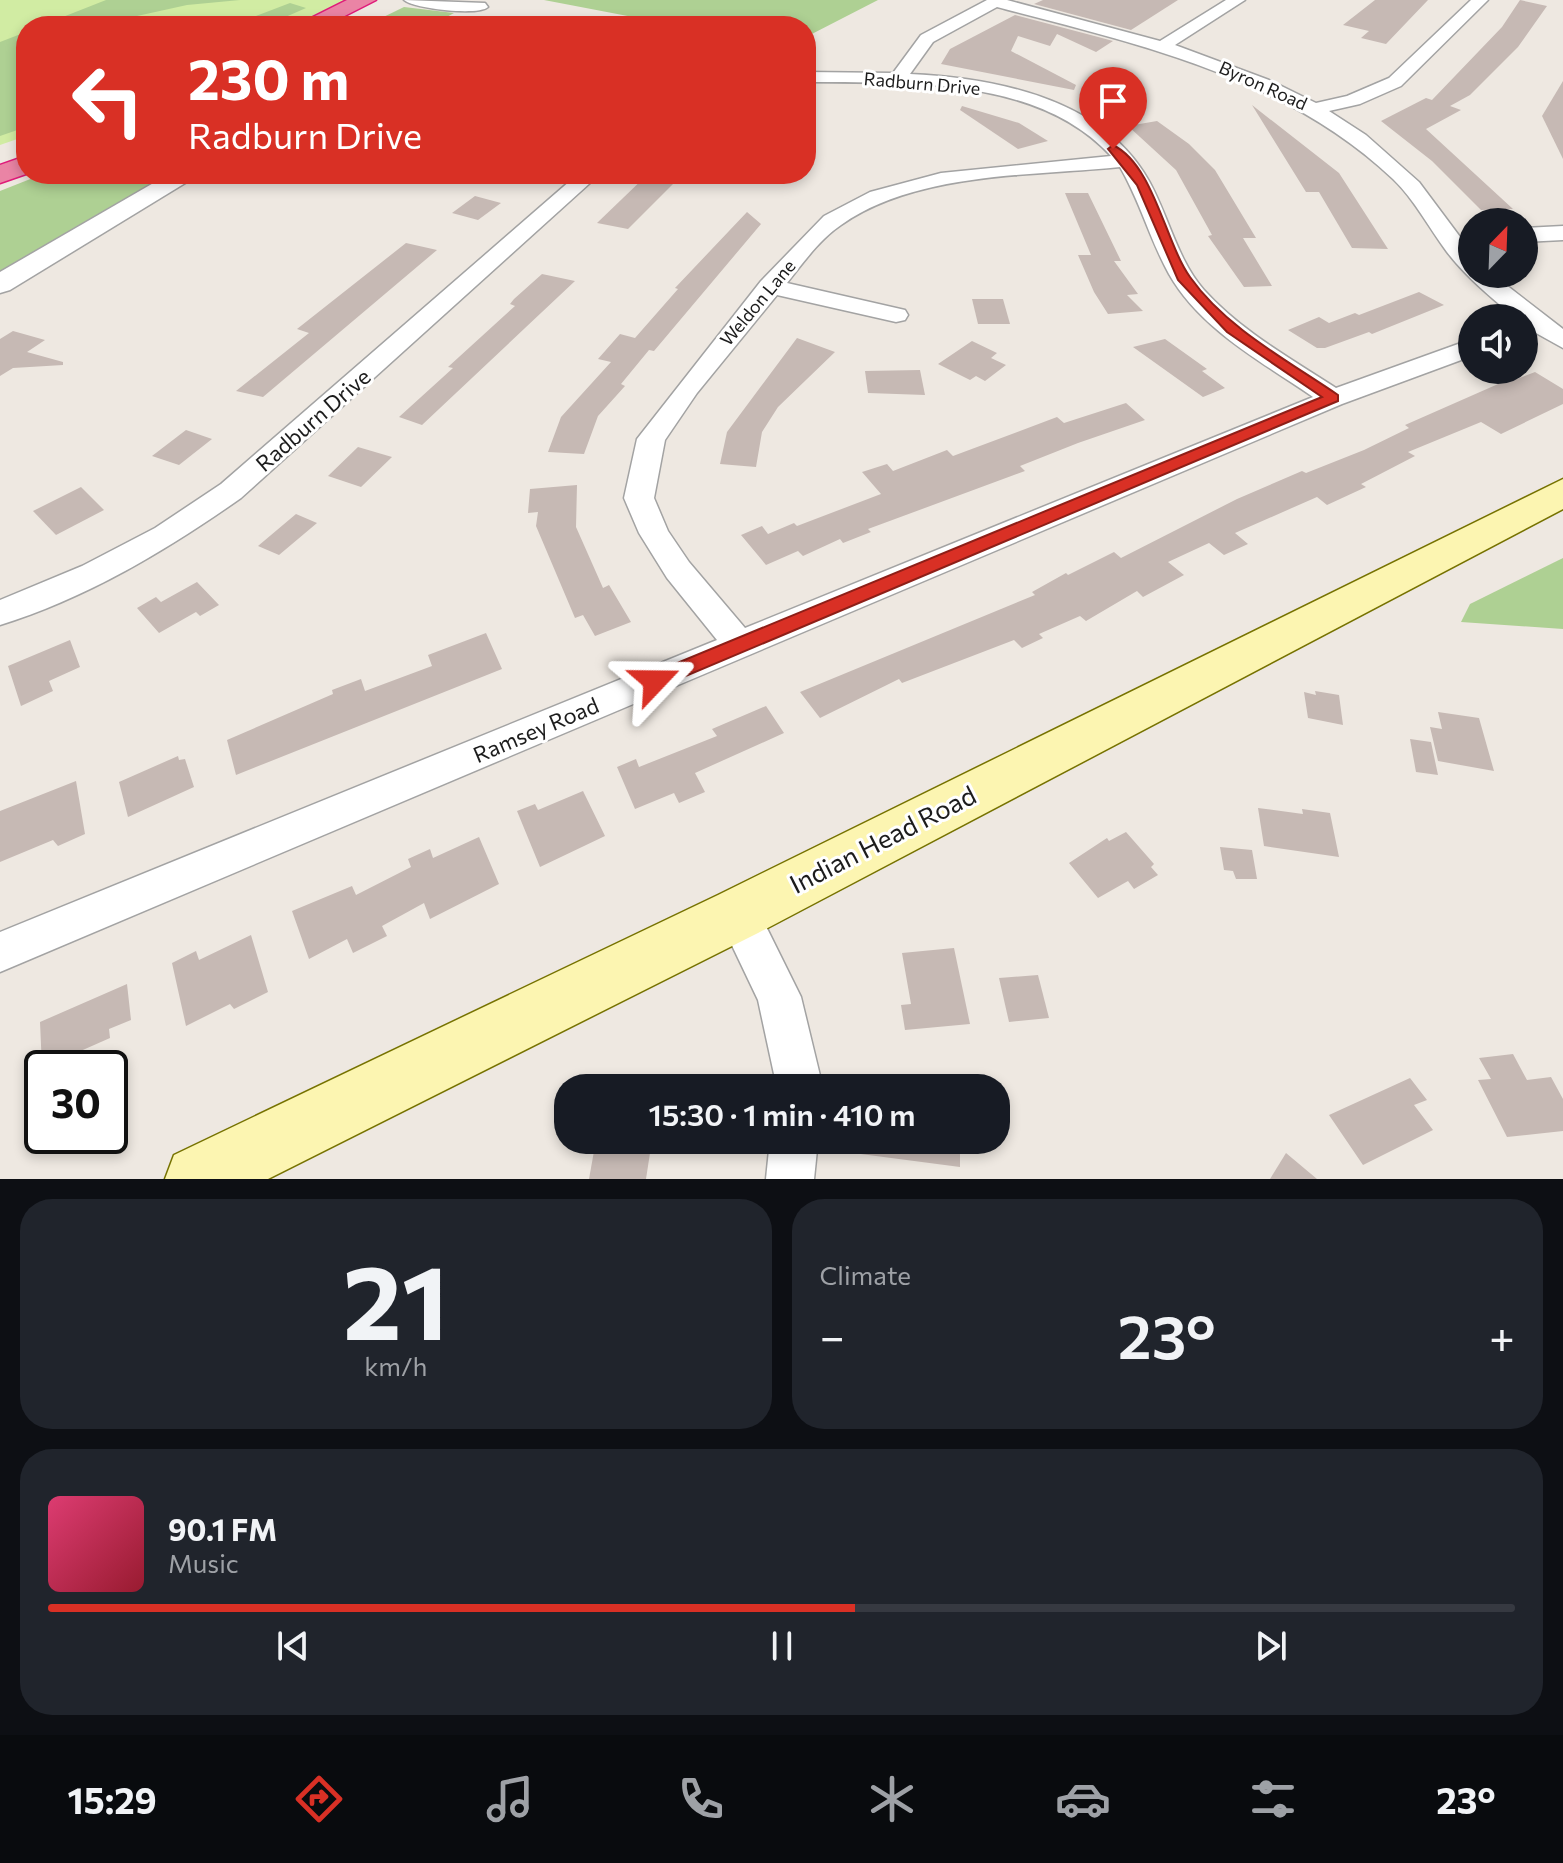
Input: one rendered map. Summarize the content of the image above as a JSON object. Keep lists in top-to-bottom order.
{
  "streets": {
    "main road": ["Indian Head Road"],
    "street": [
      "Radburn Drive",
      "Byron Road",
      "Weldon Lane",
      "Ramsey Road"
    ]
  },
  "crossings": [
    ["Radburn Drive", "Weldon Lane"],
    ["Radburn Drive", "Ramsey Road"],
    ["Weldon Lane", "Ramsey Road"]
  ],
  "north": "top right",
  "page": {
    "turn": ["230 m", "Radburn Drive"],
    "limit": "30",
    "trip": "15:30 · 1 min · 410 m",
    "tile": [
      ["21", "km/h"],
      "Climate"
    ],
    "heat": ["−", "23°", "+"],
    "song": ["90.1 FM", "Music"],
    "tabs": ["15:29", "23°"]
  }
}
